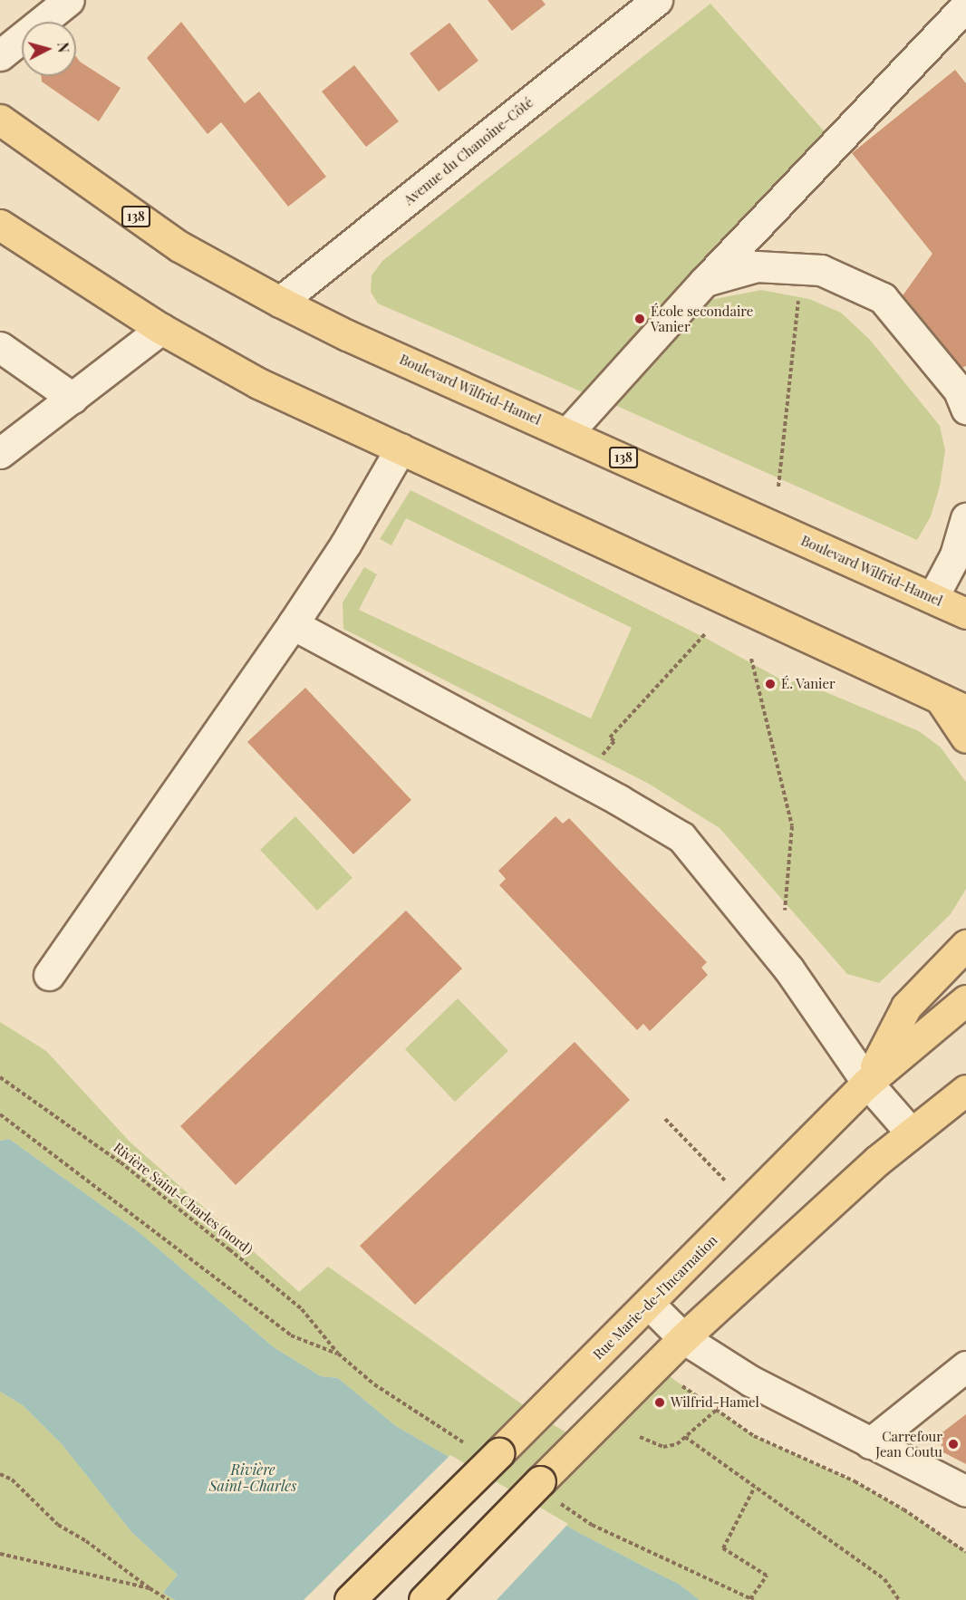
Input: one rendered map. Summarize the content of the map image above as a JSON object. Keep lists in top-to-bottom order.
{
  "streets": {
    "main road": ["138", "Boulevard Wilfrid-Hamel", "Rue Marie-de-l'Incarnation"],
    "street": ["Avenue du Chanoine-Côté"],
    "path": ["Rivière Saint-Charles (nord)"]
  },
  "crossings": [
    ["Avenue du Chanoine-Côté", "Boulevard Wilfrid-Hamel"]
  ],
  "water": ["Rivière Saint-Charles"],
  "places": [
    "École secondaire Vanier",
    "É. Vanier",
    "Wilfrid-Hamel",
    "Carrefour Jean Coutu"
  ],
  "north": "right"
}
